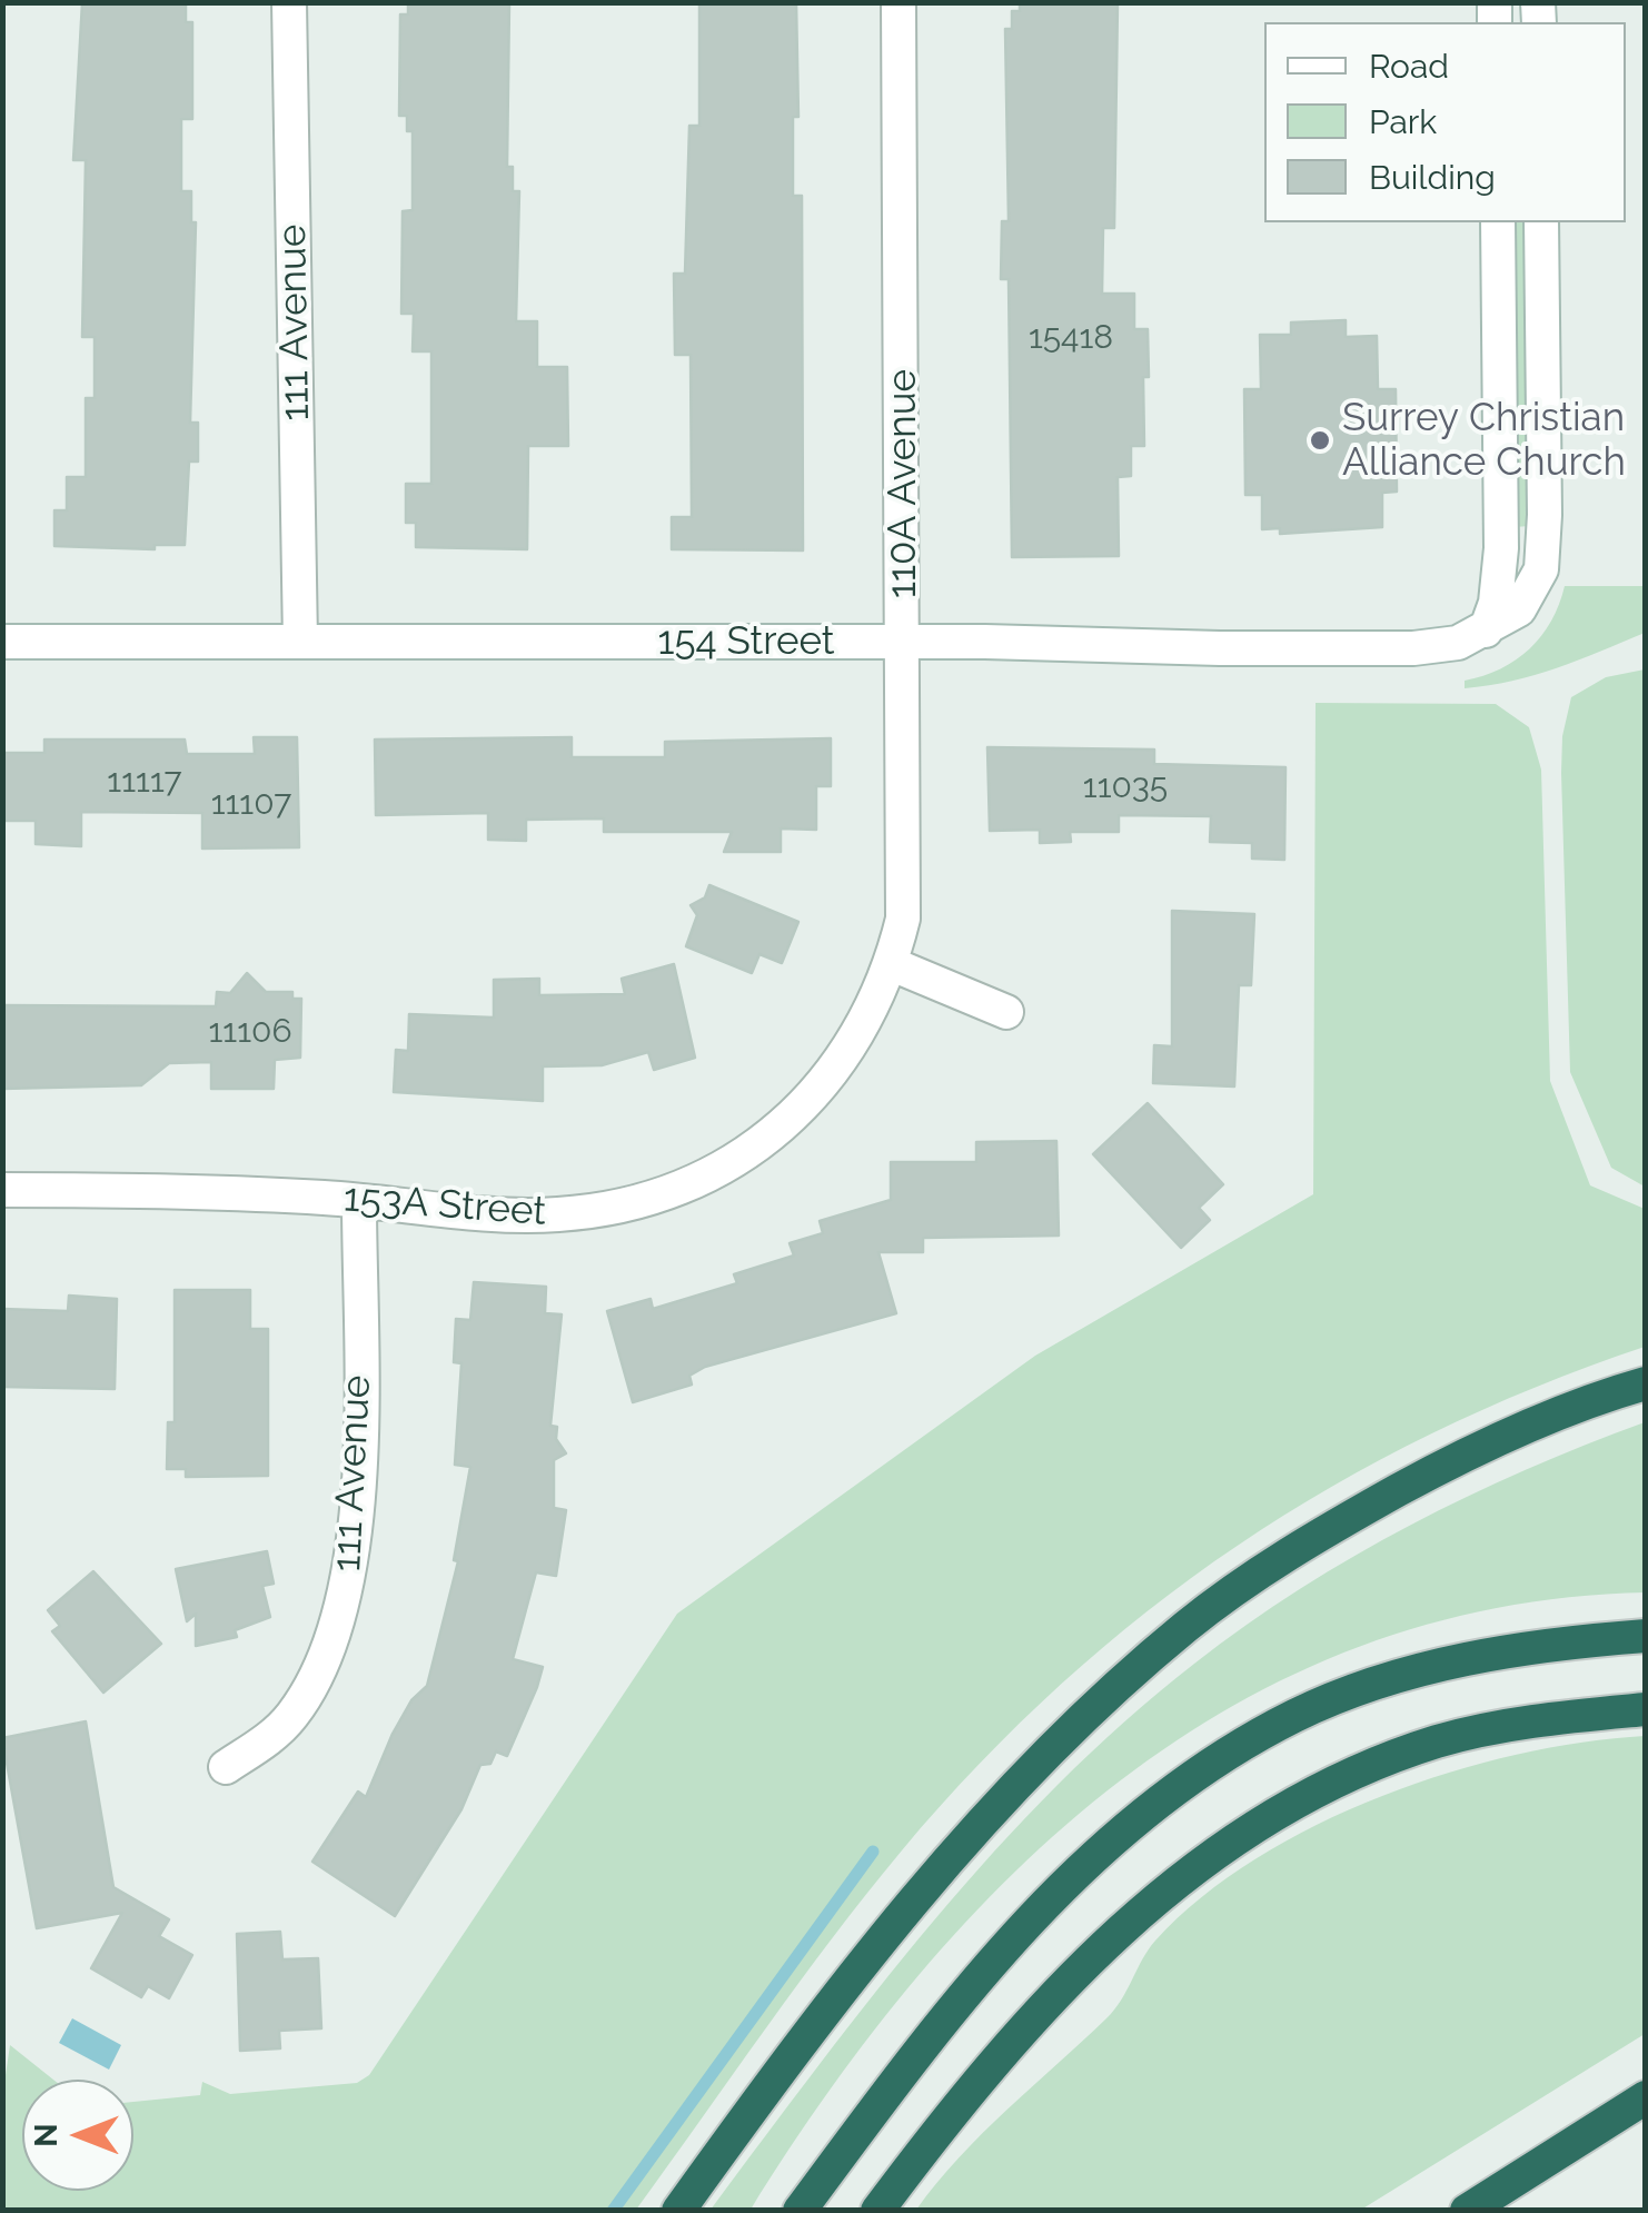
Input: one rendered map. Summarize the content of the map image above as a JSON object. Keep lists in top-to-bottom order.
{
  "streets": {
    "street": [
      "111 Avenue",
      "110A Avenue",
      "154 Street",
      "153A Street"
    ]
  },
  "crossings": [
    ["111 Avenue", "154 Street"],
    ["111 Avenue", "153A Street"],
    ["110A Avenue", "154 Street"],
    ["110A Avenue", "153A Street"]
  ],
  "places": ["Surrey Christian Alliance Church"],
  "house_numbers": [
    "15418",
    "11117",
    "11035",
    "11107",
    "11106"
  ],
  "legend": ["Road", "Park", "Building"],
  "north": "left"
}
